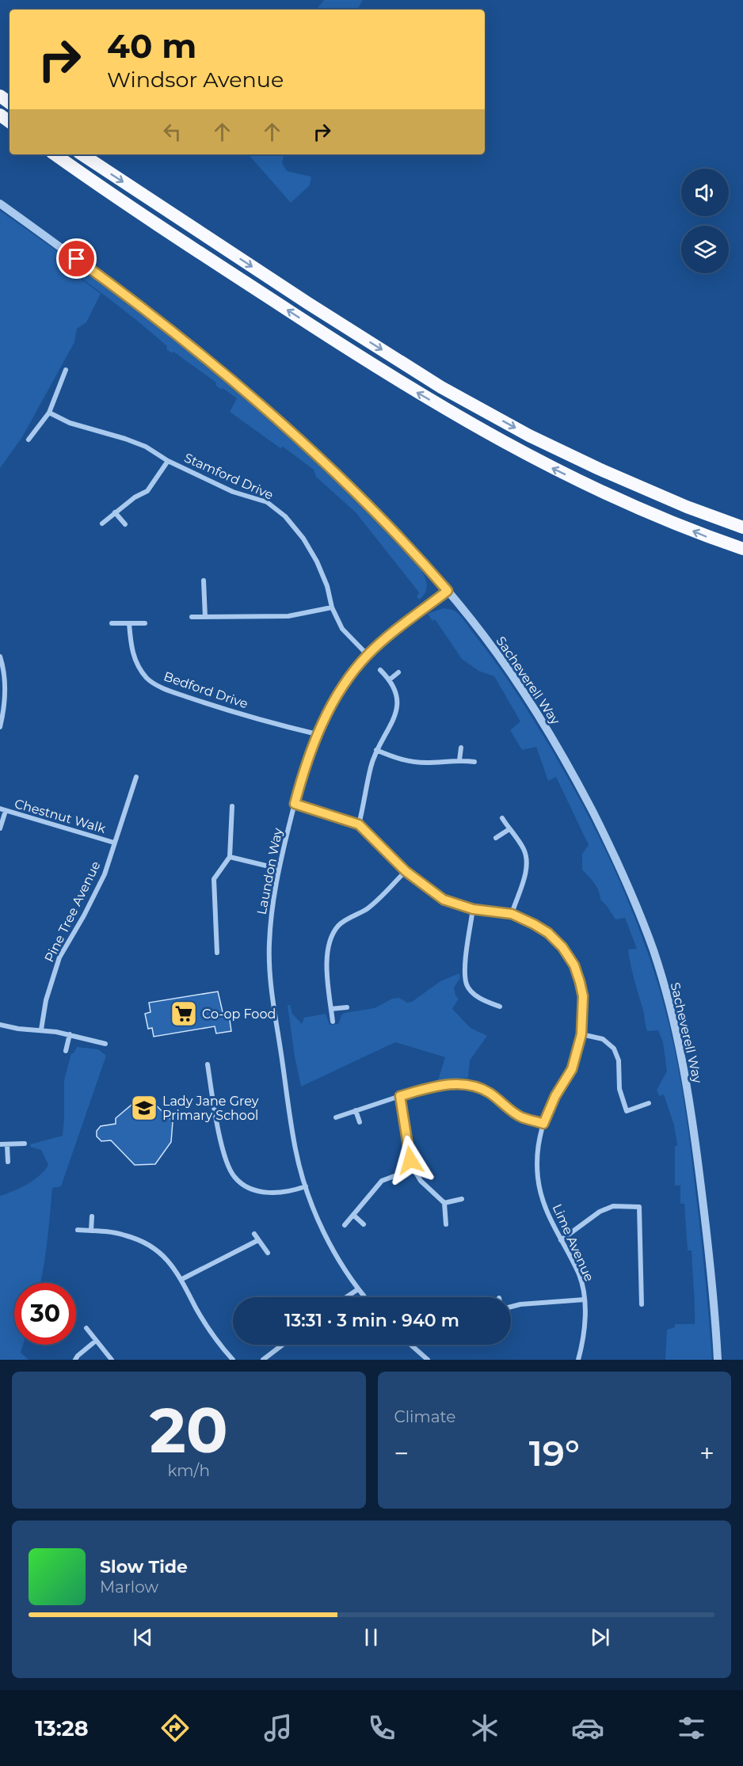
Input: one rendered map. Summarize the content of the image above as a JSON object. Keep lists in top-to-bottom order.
{
  "streets": {
    "street": [
      "Stamford Drive",
      "Sacheverell Way",
      "Bedford Drive",
      "Chestnut Walk",
      "Laundon Way",
      "Pine Tree Avenue",
      "Lime Avenue"
    ]
  },
  "crossings": [
    ["Stamford Drive", "Laundon Way"],
    ["Sacheverell Way", "Laundon Way"],
    ["Bedford Drive", "Laundon Way"],
    ["Chestnut Walk", "Pine Tree Avenue"],
    ["Laundon Way", "Lime Avenue"]
  ],
  "places": {
    "supermarket": ["Co-op Food"],
    "school or university": ["Lady Jane Grey Primary School"]
  },
  "page": {
    "turn": ["40 m", "Windsor Avenue"],
    "limit": "30",
    "trip": "13:31 · 3 min · 940 m",
    "tile": [
      ["20", "km/h"],
      "Climate"
    ],
    "heat": ["−", "19°", "+"],
    "song": ["Slow Tide", "Marlow"],
    "tabs": "13:28"
  }
}
